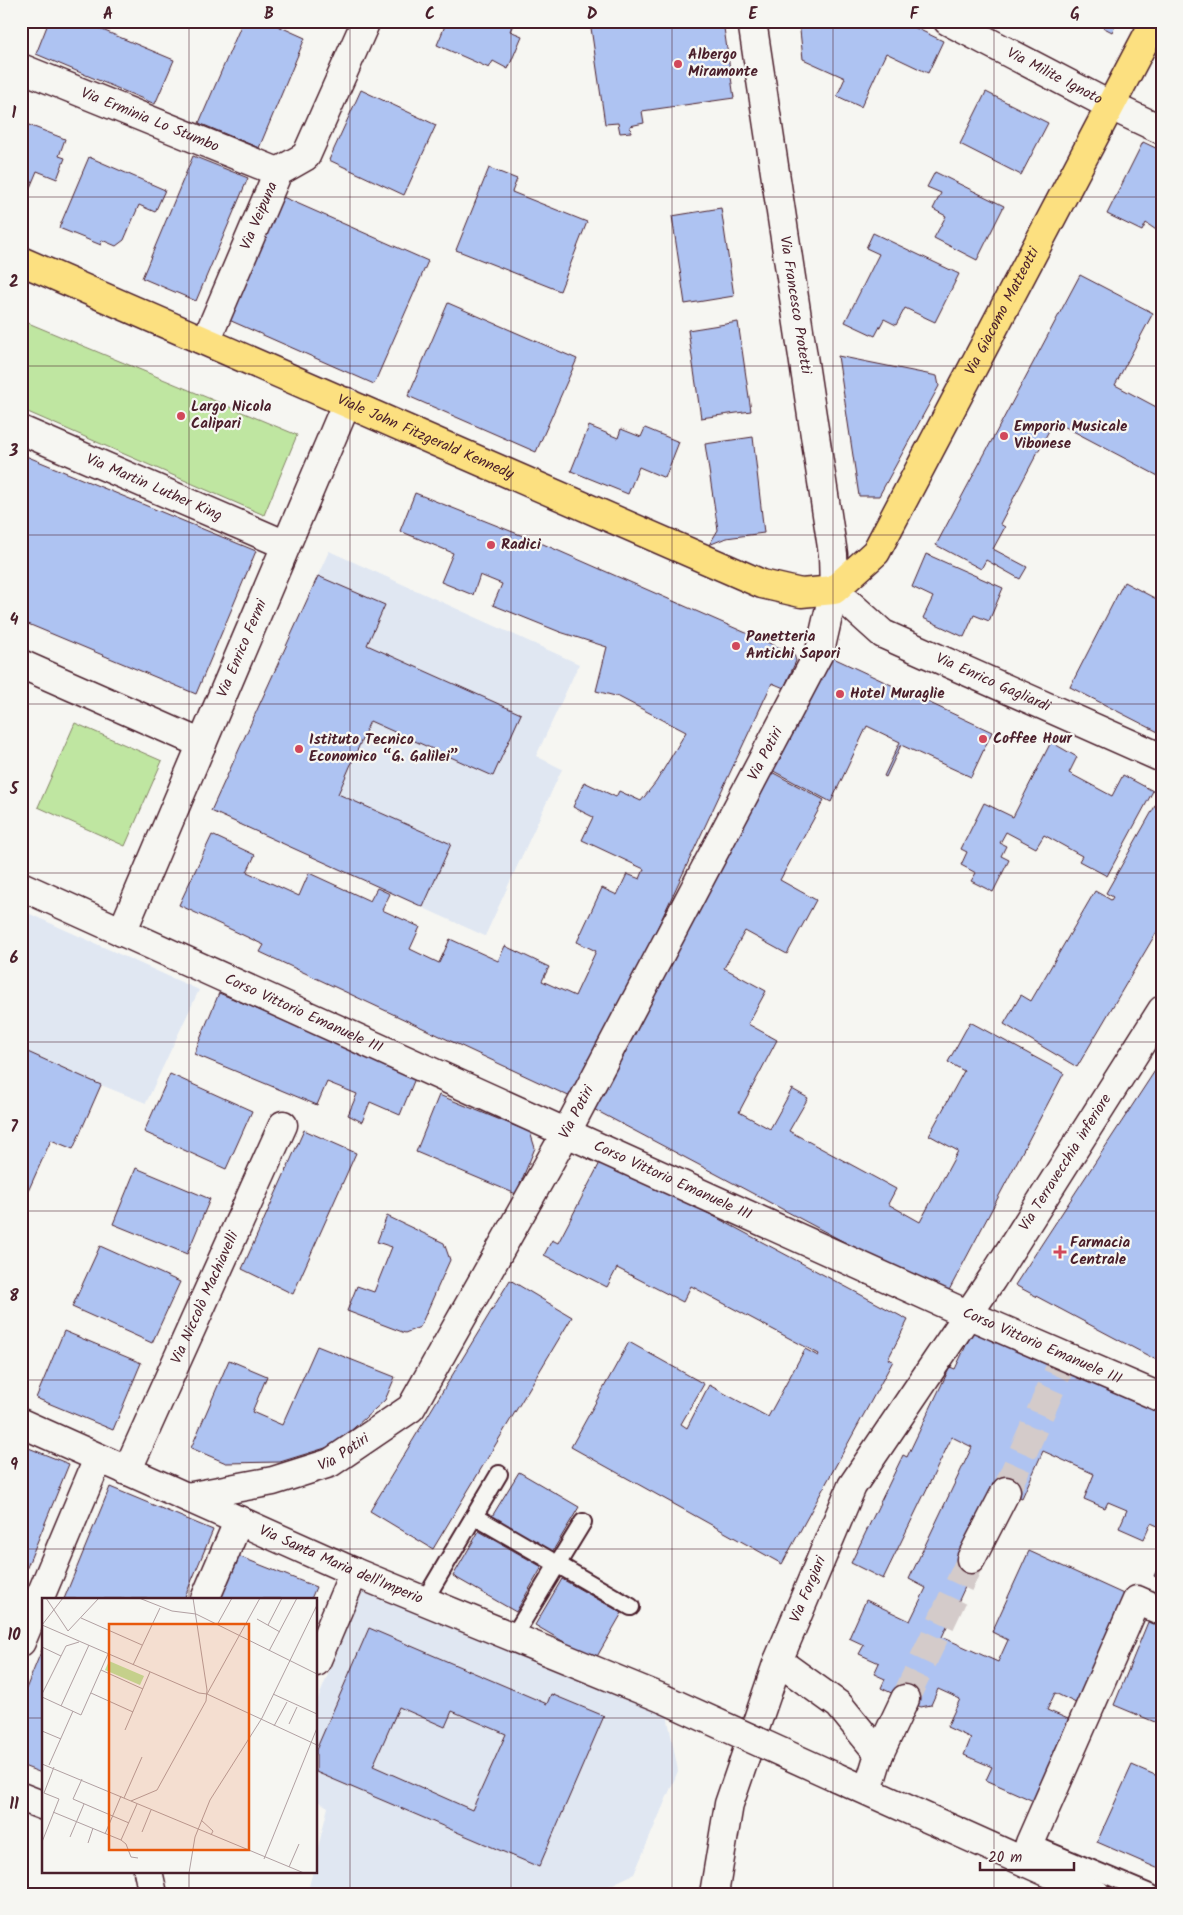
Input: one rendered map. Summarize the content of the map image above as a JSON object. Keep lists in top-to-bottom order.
{
  "streets": {
    "main road": ["Via Giacomo Matteotti", "Viale John Fitzgerald Kennedy"],
    "street": [
      "Via Milite Ignoto",
      "Via Erminia Lo Stumbo",
      "Via Veipuna",
      "Via Francesco Protetti",
      "Via Martin Luther King",
      "Via Enrico Fermi",
      "Via Enrico Gagliardi",
      "Via Potiri",
      "Corso Vittorio Emanuele III",
      "Via Terravecchia inferiore",
      "Via Niccolò Machiavelli",
      "Via Santa Maria dell'Imperio",
      "Via Forgiari"
    ]
  },
  "crossings": [
    ["Via Milite Ignoto", "Via Giacomo Matteotti"],
    ["Via Erminia Lo Stumbo", "Via Veipuna"],
    ["Via Veipuna", "Viale John Fitzgerald Kennedy"],
    ["Via Francesco Protetti", "Via Giacomo Matteotti"],
    ["Via Francesco Protetti", "Viale John Fitzgerald Kennedy"],
    ["Via Francesco Protetti", "Via Enrico Gagliardi"],
    ["Via Francesco Protetti", "Via Potiri"],
    ["Via Giacomo Matteotti", "Viale John Fitzgerald Kennedy"],
    ["Via Giacomo Matteotti", "Via Enrico Gagliardi"],
    ["Via Giacomo Matteotti", "Via Potiri"],
    ["Viale John Fitzgerald Kennedy", "Via Enrico Fermi"],
    ["Viale John Fitzgerald Kennedy", "Via Enrico Gagliardi"],
    ["Viale John Fitzgerald Kennedy", "Via Potiri"],
    ["Via Martin Luther King", "Via Enrico Fermi"],
    ["Via Enrico Fermi", "Corso Vittorio Emanuele III"],
    ["Via Enrico Gagliardi", "Via Potiri"],
    ["Via Potiri", "Corso Vittorio Emanuele III"],
    ["Via Potiri", "Via Santa Maria dell'Imperio"],
    ["Corso Vittorio Emanuele III", "Via Terravecchia inferiore"],
    ["Corso Vittorio Emanuele III", "Via Forgiari"],
    ["Via Terravecchia inferiore", "Via Forgiari"],
    ["Via Niccolò Machiavelli", "Via Santa Maria dell'Imperio"]
  ],
  "places": {
    "other": [
      "Albergo Miramonte",
      "Largo Nicola Calipari",
      "Emporio Musicale Vibonese",
      "Radici",
      "Panetteria Antichi Sapori",
      "Hotel Muraglie",
      "Coffee Hour",
      "Istituto Tecnico Economico “G. Galilei”"
    ],
    "health": ["Farmacia Centrale"]
  },
  "scale_bar": "20 m",
  "grid": {
    "columns": [
      "A",
      "B",
      "C",
      "D",
      "E",
      "F",
      "G"
    ],
    "rows": [
      "1",
      "2",
      "3",
      "4",
      "5",
      "6",
      "7",
      "8",
      "9",
      "10",
      "11"
    ]
  }
}
